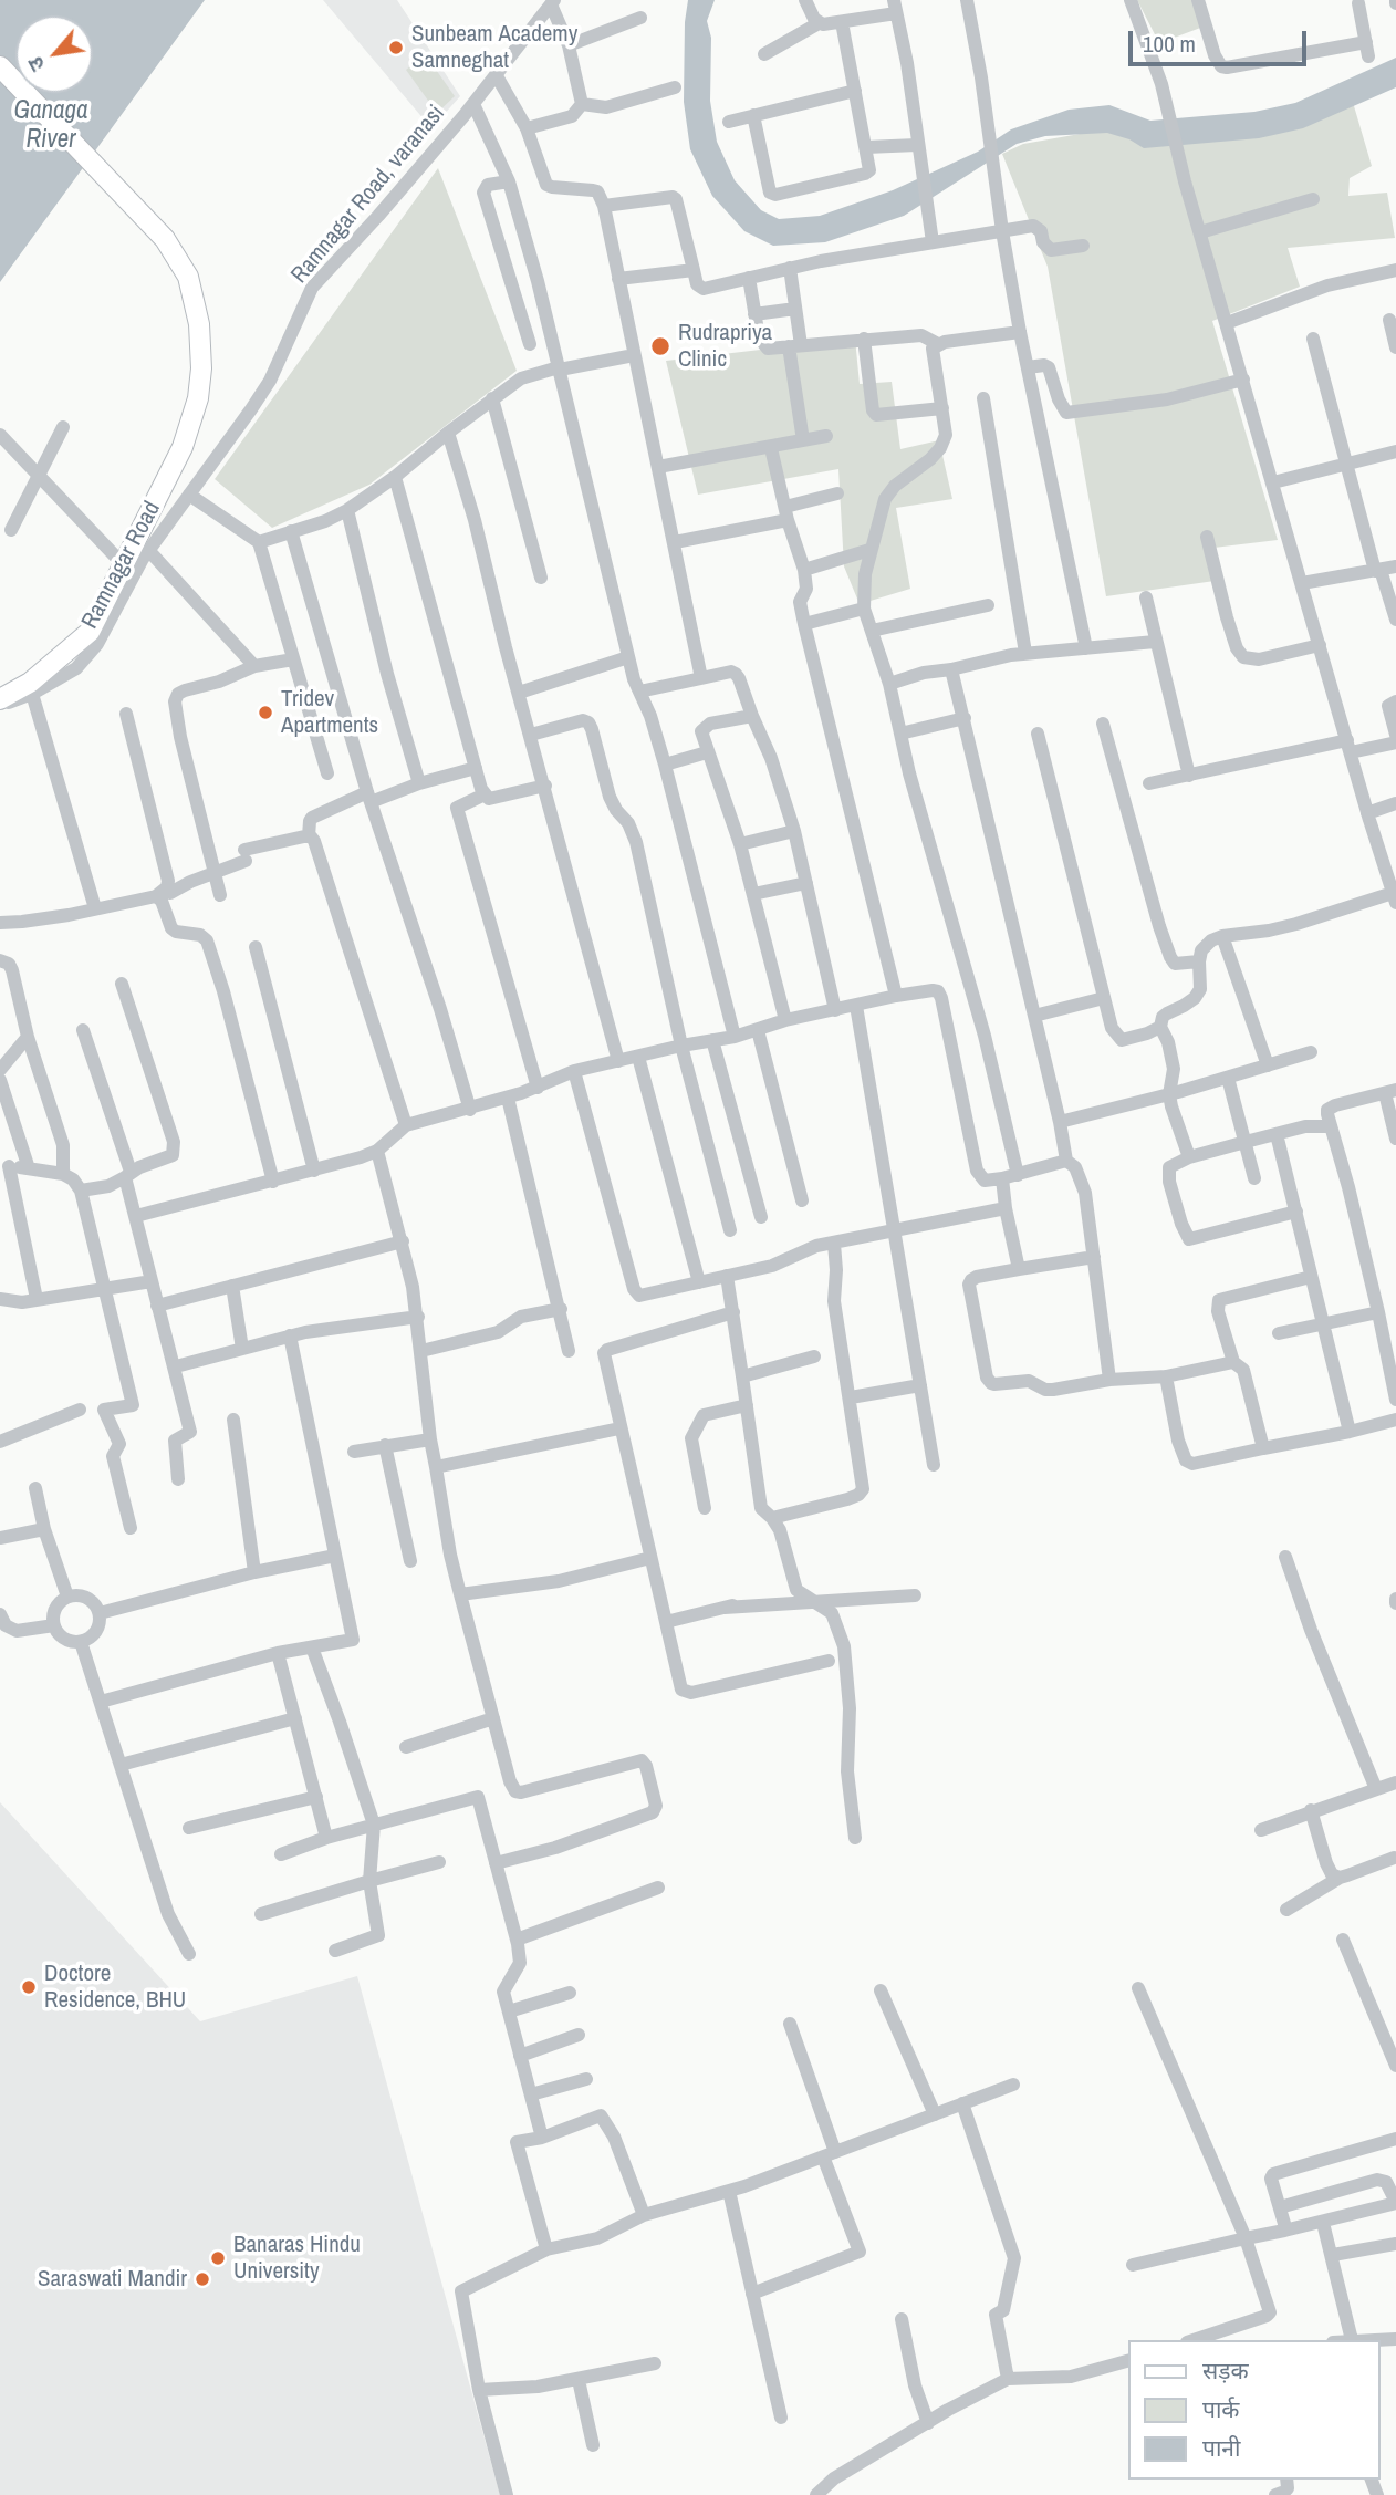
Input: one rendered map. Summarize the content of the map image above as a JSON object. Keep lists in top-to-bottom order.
{
  "streets": {
    "main road": ["Ramnagar Road"],
    "street": ["Ramnagar Road, varanasi"]
  },
  "crossings": [
    ["Ramnagar Road, varanasi", "Ramnagar Road"]
  ],
  "water": ["Ganaga River"],
  "places": [
    "Sunbeam Academy Samneghat",
    "Rudrapriya Clinic",
    "Tridev Apartments",
    "Doctore Residence, BHU",
    "Banaras Hindu University",
    "Saraswati Mandir"
  ],
  "legend": ["सड़क", "पार्क", "पानी"],
  "scale_bar": "100 m",
  "north": "bottom left"
}
